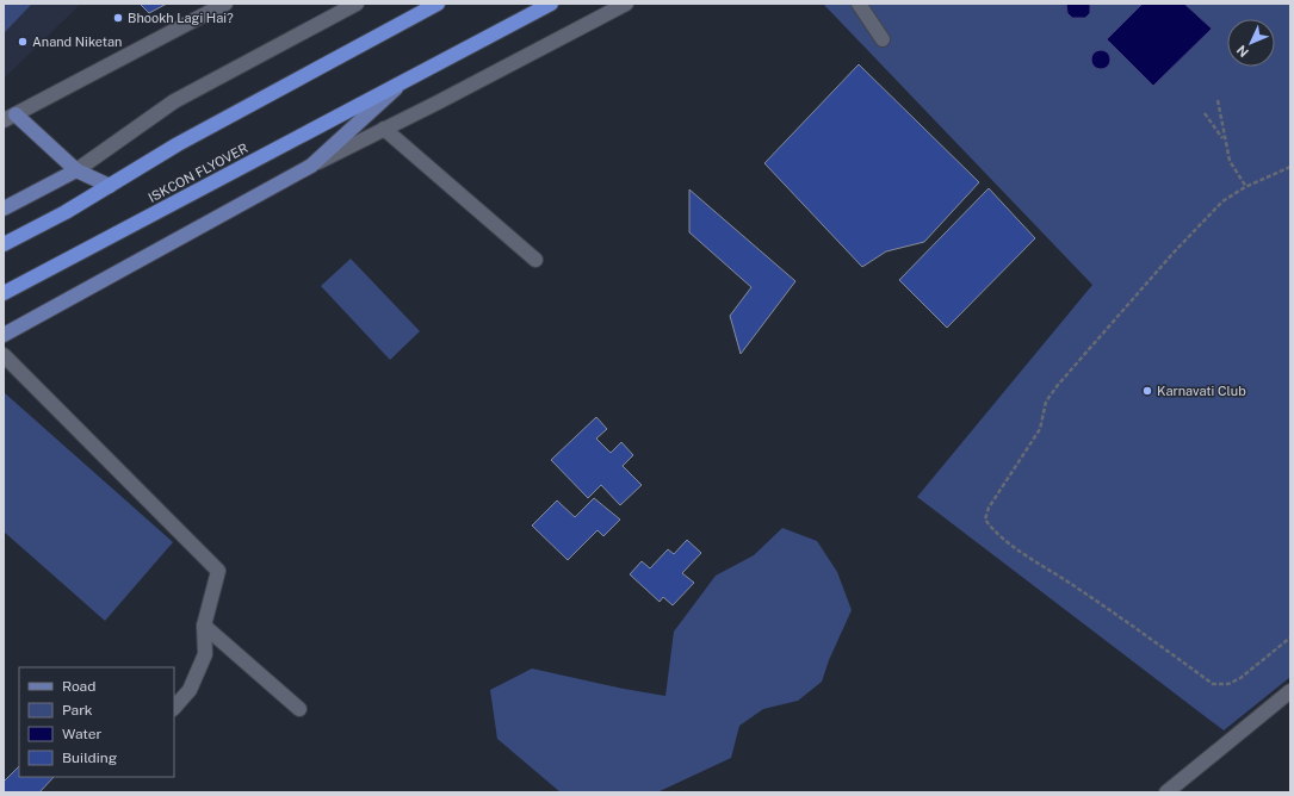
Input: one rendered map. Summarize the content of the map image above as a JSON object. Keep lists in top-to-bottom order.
{
  "streets": {
    "highway": ["ISKCON FLYOVER"]
  },
  "places": ["Bhookh Lagi Hai?", "Anand Niketan", "Karnavati Club"],
  "legend": [
    "Road",
    "Park",
    "Water",
    "Building"
  ],
  "north": "bottom left"
}
